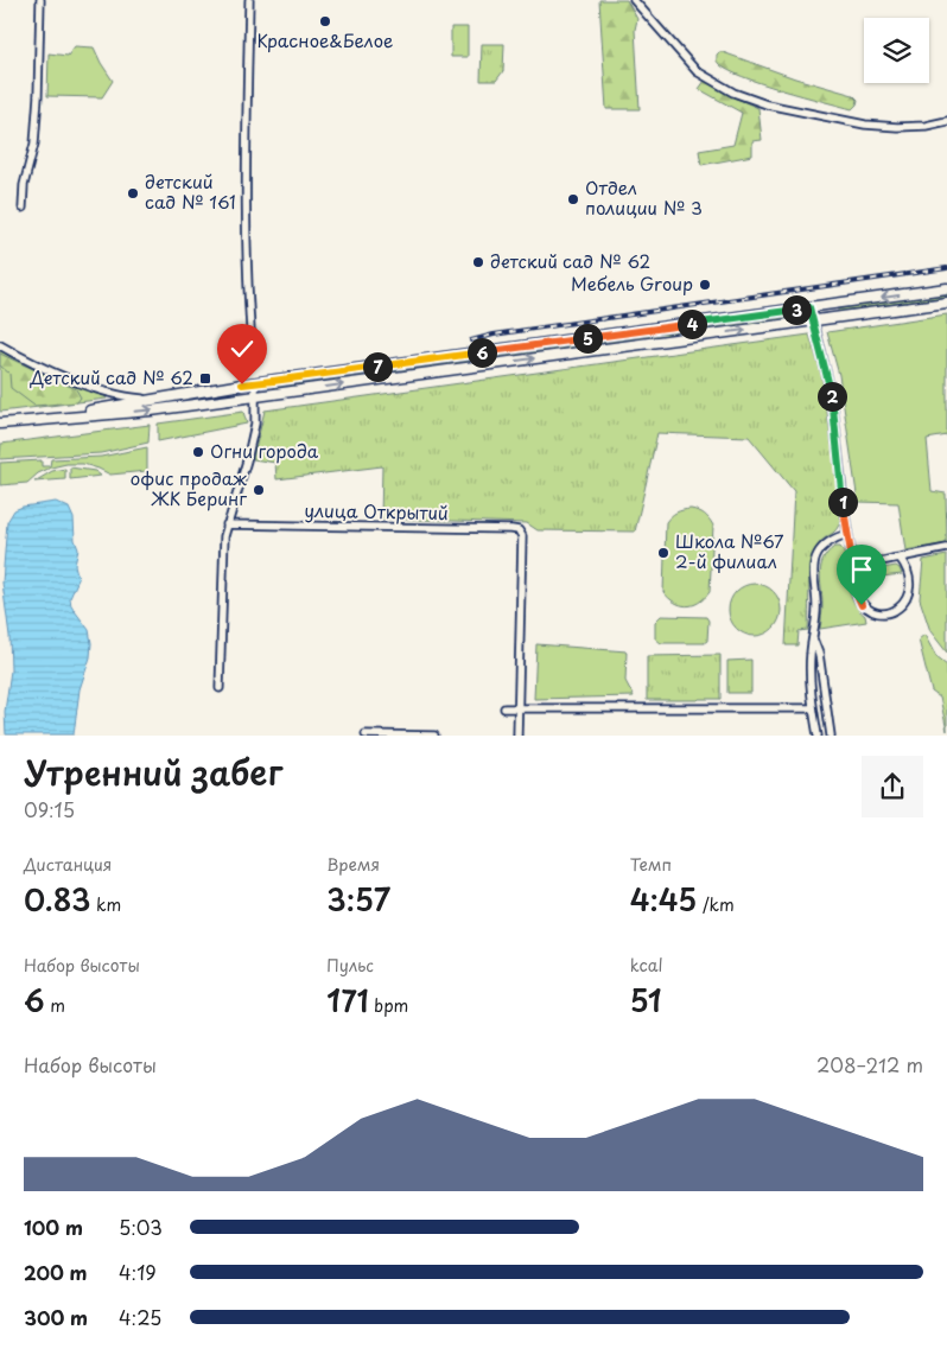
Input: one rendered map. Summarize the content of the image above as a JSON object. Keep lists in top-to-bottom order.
{
  "streets": {
    "street": ["улица Открытий"]
  },
  "places": {
    "other": [
      "Красное&Белое",
      "детский сад № 161",
      "Отдел полиции № 3",
      "детский сад № 62",
      "Мебель Group",
      "Огни города",
      "офис продаж ЖК Беринг",
      "Школа №67 2-й филиал"
    ],
    "transit": ["Детский сад № 62"]
  },
  "page": {
    "pins": [
      "3",
      "4",
      "5",
      "6",
      "7",
      "2",
      "1"
    ],
    "heading": ["Утренний забег", "09:15"],
    "stats": [
      ["Дистанция", "0.83 km"],
      ["Время", "3:57"],
      ["Темп", "4:45 /km"],
      ["Набор высоты", "6 m"],
      ["Пульс", "171 bpm"],
      ["kcal", "51"]
    ],
    "chart": ["Набор высоты", "208–212 m"],
    "list": [
      {
        "name": "100 m",
        "note": "5:03"
      },
      {
        "name": "200 m",
        "note": "4:19"
      },
      {
        "name": "300 m",
        "note": "4:25"
      }
    ]
  }
}
